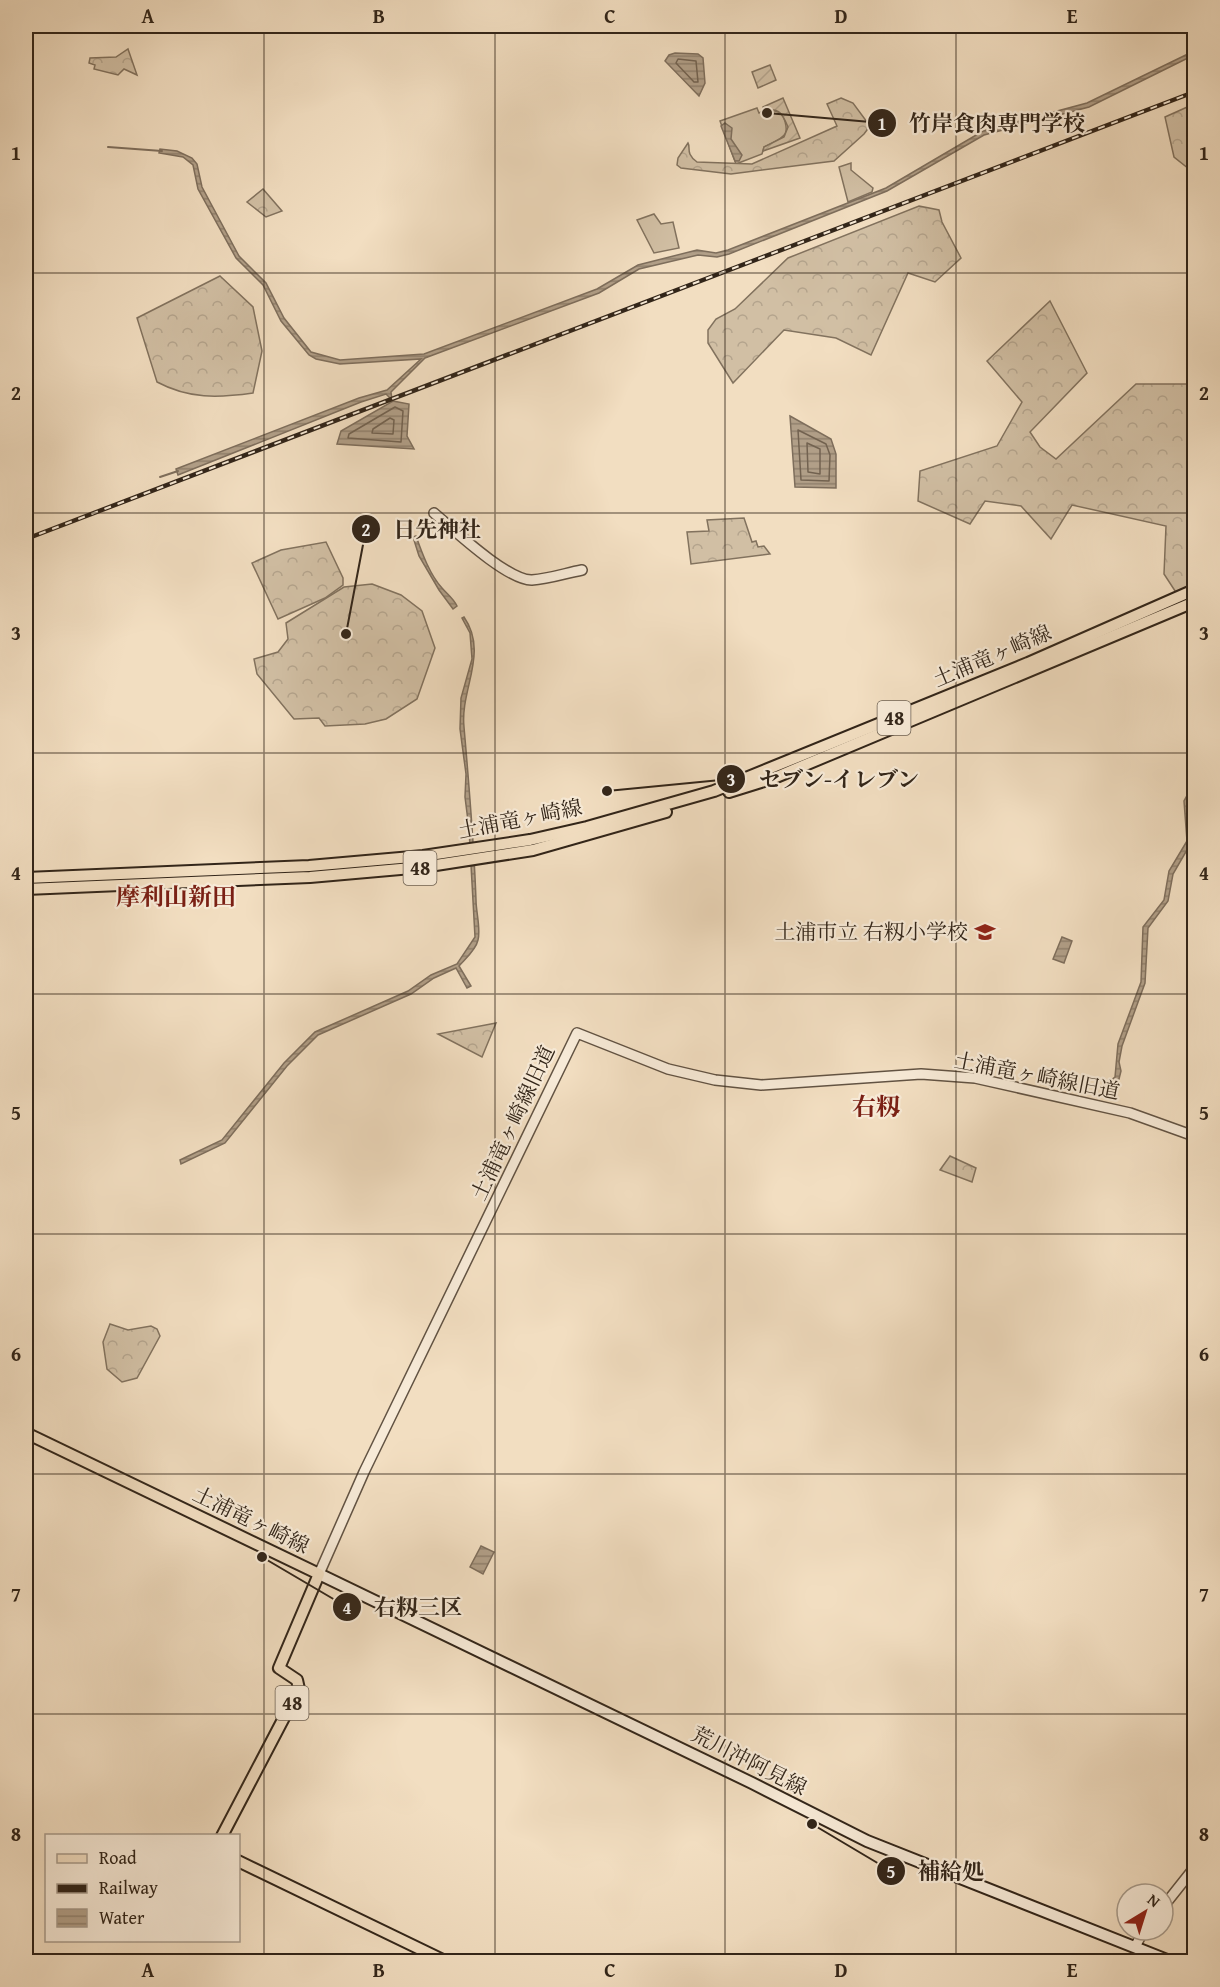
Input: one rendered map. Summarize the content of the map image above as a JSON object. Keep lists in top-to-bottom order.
{
  "streets": {
    "main road": ["土浦竜ヶ崎線", "48", "荒川沖阿見線"],
    "street": ["土浦竜ヶ崎線旧道"]
  },
  "crossings": [
    ["土浦竜ヶ崎線", "土浦竜ヶ崎線旧道"],
    ["土浦竜ヶ崎線", "荒川沖阿見線"],
    ["土浦竜ヶ崎線旧道", "荒川沖阿見線"]
  ],
  "districts": ["摩利山新田", "右籾"],
  "places": {
    "other": [
      "竹岸食肉専門学校",
      "日先神社",
      "セブン-イレブン",
      "右籾三区",
      "補給処"
    ],
    "school or university": ["土浦市立 右籾小学校"]
  },
  "legend": ["Road", "Railway", "Water"],
  "north": "top right",
  "grid": {
    "columns": [
      "A",
      "B",
      "C",
      "D",
      "E"
    ],
    "rows": [
      "1",
      "2",
      "3",
      "4",
      "5",
      "6",
      "7",
      "8"
    ]
  }
}
